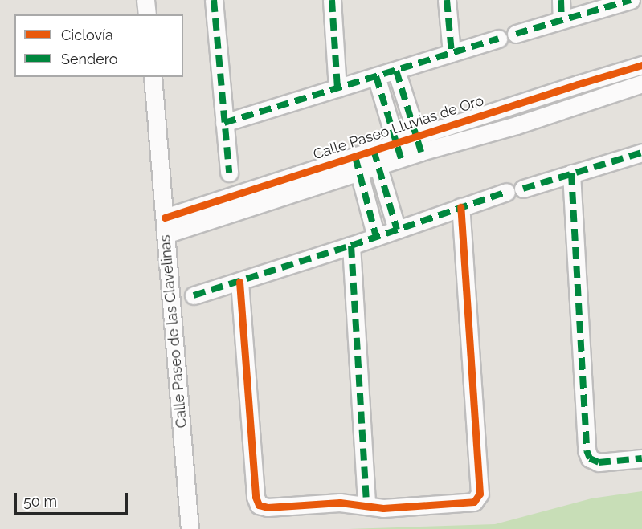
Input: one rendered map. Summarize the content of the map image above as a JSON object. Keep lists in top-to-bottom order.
{
  "streets": {
    "street": ["Calle Paseo Lluvias de Oro", "Calle Paseo de las Clavelinas"]
  },
  "crossings": [
    ["Calle Paseo Lluvias de Oro", "Calle Paseo de las Clavelinas"]
  ],
  "legend": ["Ciclovía", "Sendero"],
  "scale_bar": "50 m"
}
